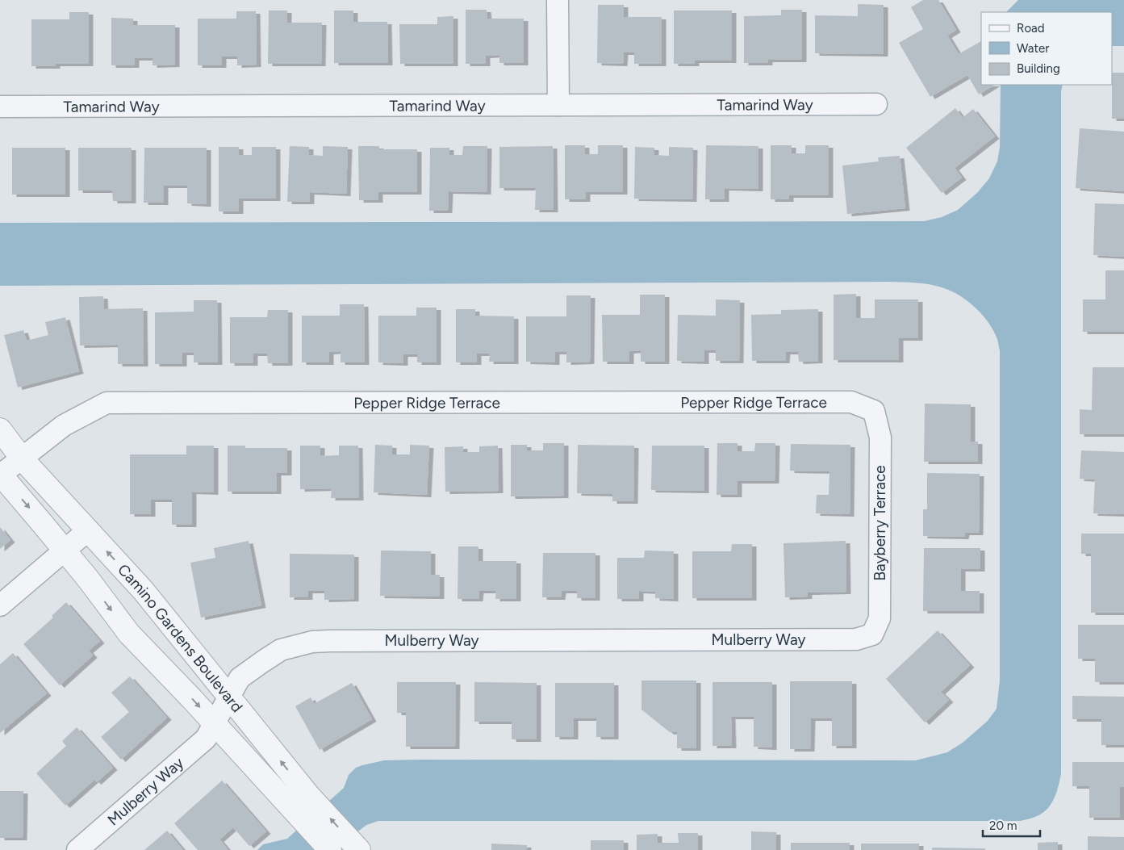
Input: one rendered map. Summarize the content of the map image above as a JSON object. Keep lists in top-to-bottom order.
{
  "streets": {
    "street": [
      "Tamarind Way",
      "Pepper Ridge Terrace",
      "Bayberry Terrace",
      "Camino Gardens Boulevard",
      "Mulberry Way"
    ]
  },
  "crossings": [
    ["Pepper Ridge Terrace", "Bayberry Terrace"],
    ["Pepper Ridge Terrace", "Camino Gardens Boulevard"],
    ["Bayberry Terrace", "Mulberry Way"],
    ["Camino Gardens Boulevard", "Mulberry Way"]
  ],
  "legend": ["Road", "Water", "Building"],
  "scale_bar": "20 m"
}
